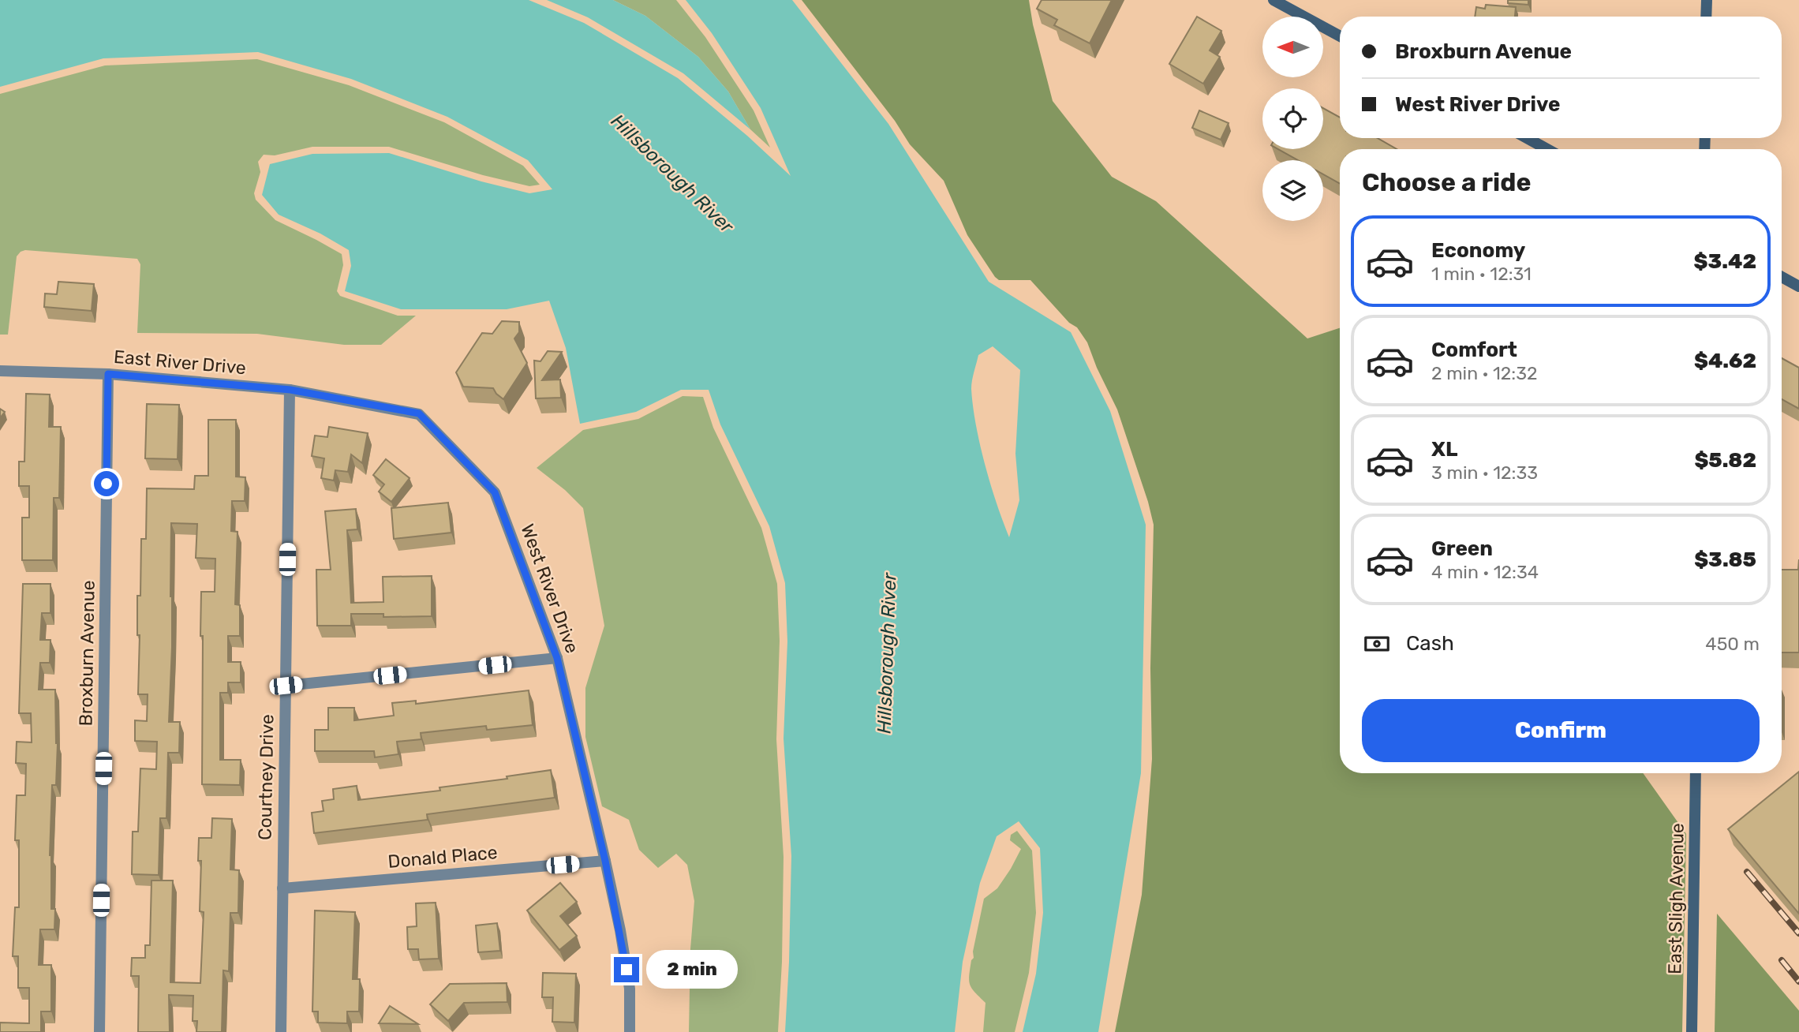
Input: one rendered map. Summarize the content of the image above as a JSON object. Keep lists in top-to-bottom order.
{
  "streets": {
    "street": [
      "East River Drive",
      "West River Drive",
      "Broxburn Avenue",
      "Courtney Drive",
      "Donald Place",
      "East Sligh Avenue"
    ]
  },
  "crossings": [
    ["East River Drive", "West River Drive"],
    ["East River Drive", "Broxburn Avenue"],
    ["East River Drive", "Courtney Drive"],
    ["West River Drive", "Courtney Drive"],
    ["West River Drive", "Donald Place"],
    ["Courtney Drive", "Donald Place"]
  ],
  "water": ["Hillsborough River"],
  "north": "left",
  "page": {
    "banner": ["Broxburn Avenue", "West River Drive"],
    "heading": "Choose a ride",
    "list": [
      {
        "name": "Economy",
        "note": "1 min · 12:31",
        "value": "$3.42"
      },
      {
        "name": "Comfort",
        "note": "2 min · 12:32",
        "value": "$4.62"
      },
      {
        "name": "XL",
        "note": "3 min · 12:33",
        "value": "$5.82"
      },
      {
        "name": "Green",
        "note": "4 min · 12:34",
        "value": "$3.85"
      }
    ],
    "pay": ["Cash", "450 m"],
    "buttons": "Confirm",
    "bubble": "2 min"
  }
}
